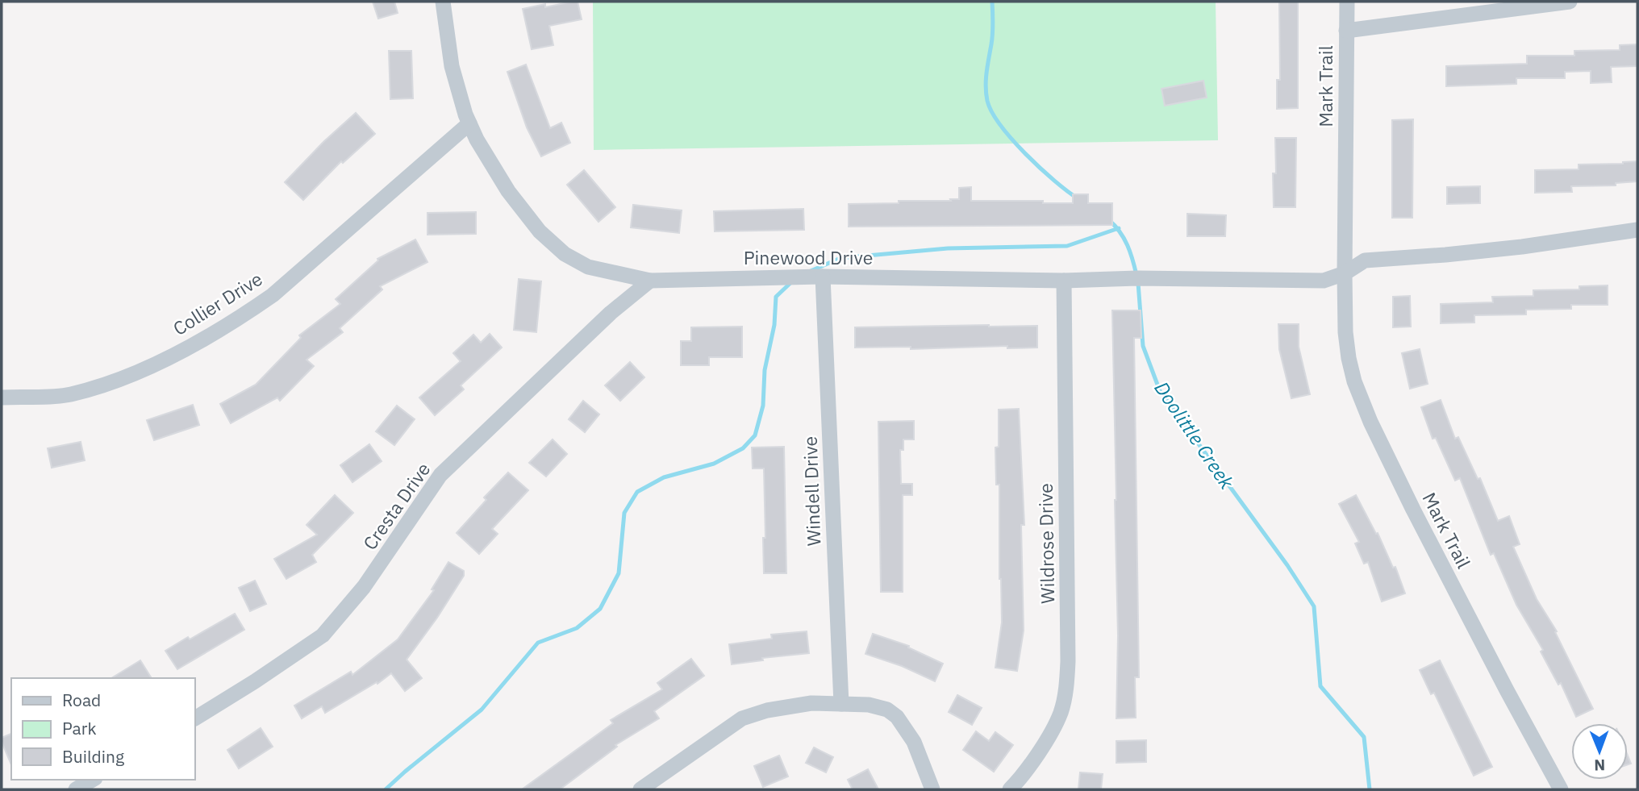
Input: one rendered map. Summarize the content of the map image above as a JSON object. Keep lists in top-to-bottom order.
{
  "streets": {
    "street": [
      "Mark Trail",
      "Pinewood Drive",
      "Collier Drive",
      "Windell Drive",
      "Cresta Drive",
      "Wildrose Drive"
    ]
  },
  "crossings": [
    ["Mark Trail", "Pinewood Drive"],
    ["Pinewood Drive", "Collier Drive"],
    ["Pinewood Drive", "Windell Drive"],
    ["Pinewood Drive", "Cresta Drive"],
    ["Pinewood Drive", "Wildrose Drive"]
  ],
  "water": ["Doolittle Creek"],
  "legend": ["Road", "Park", "Building"],
  "north": "bottom"
}
